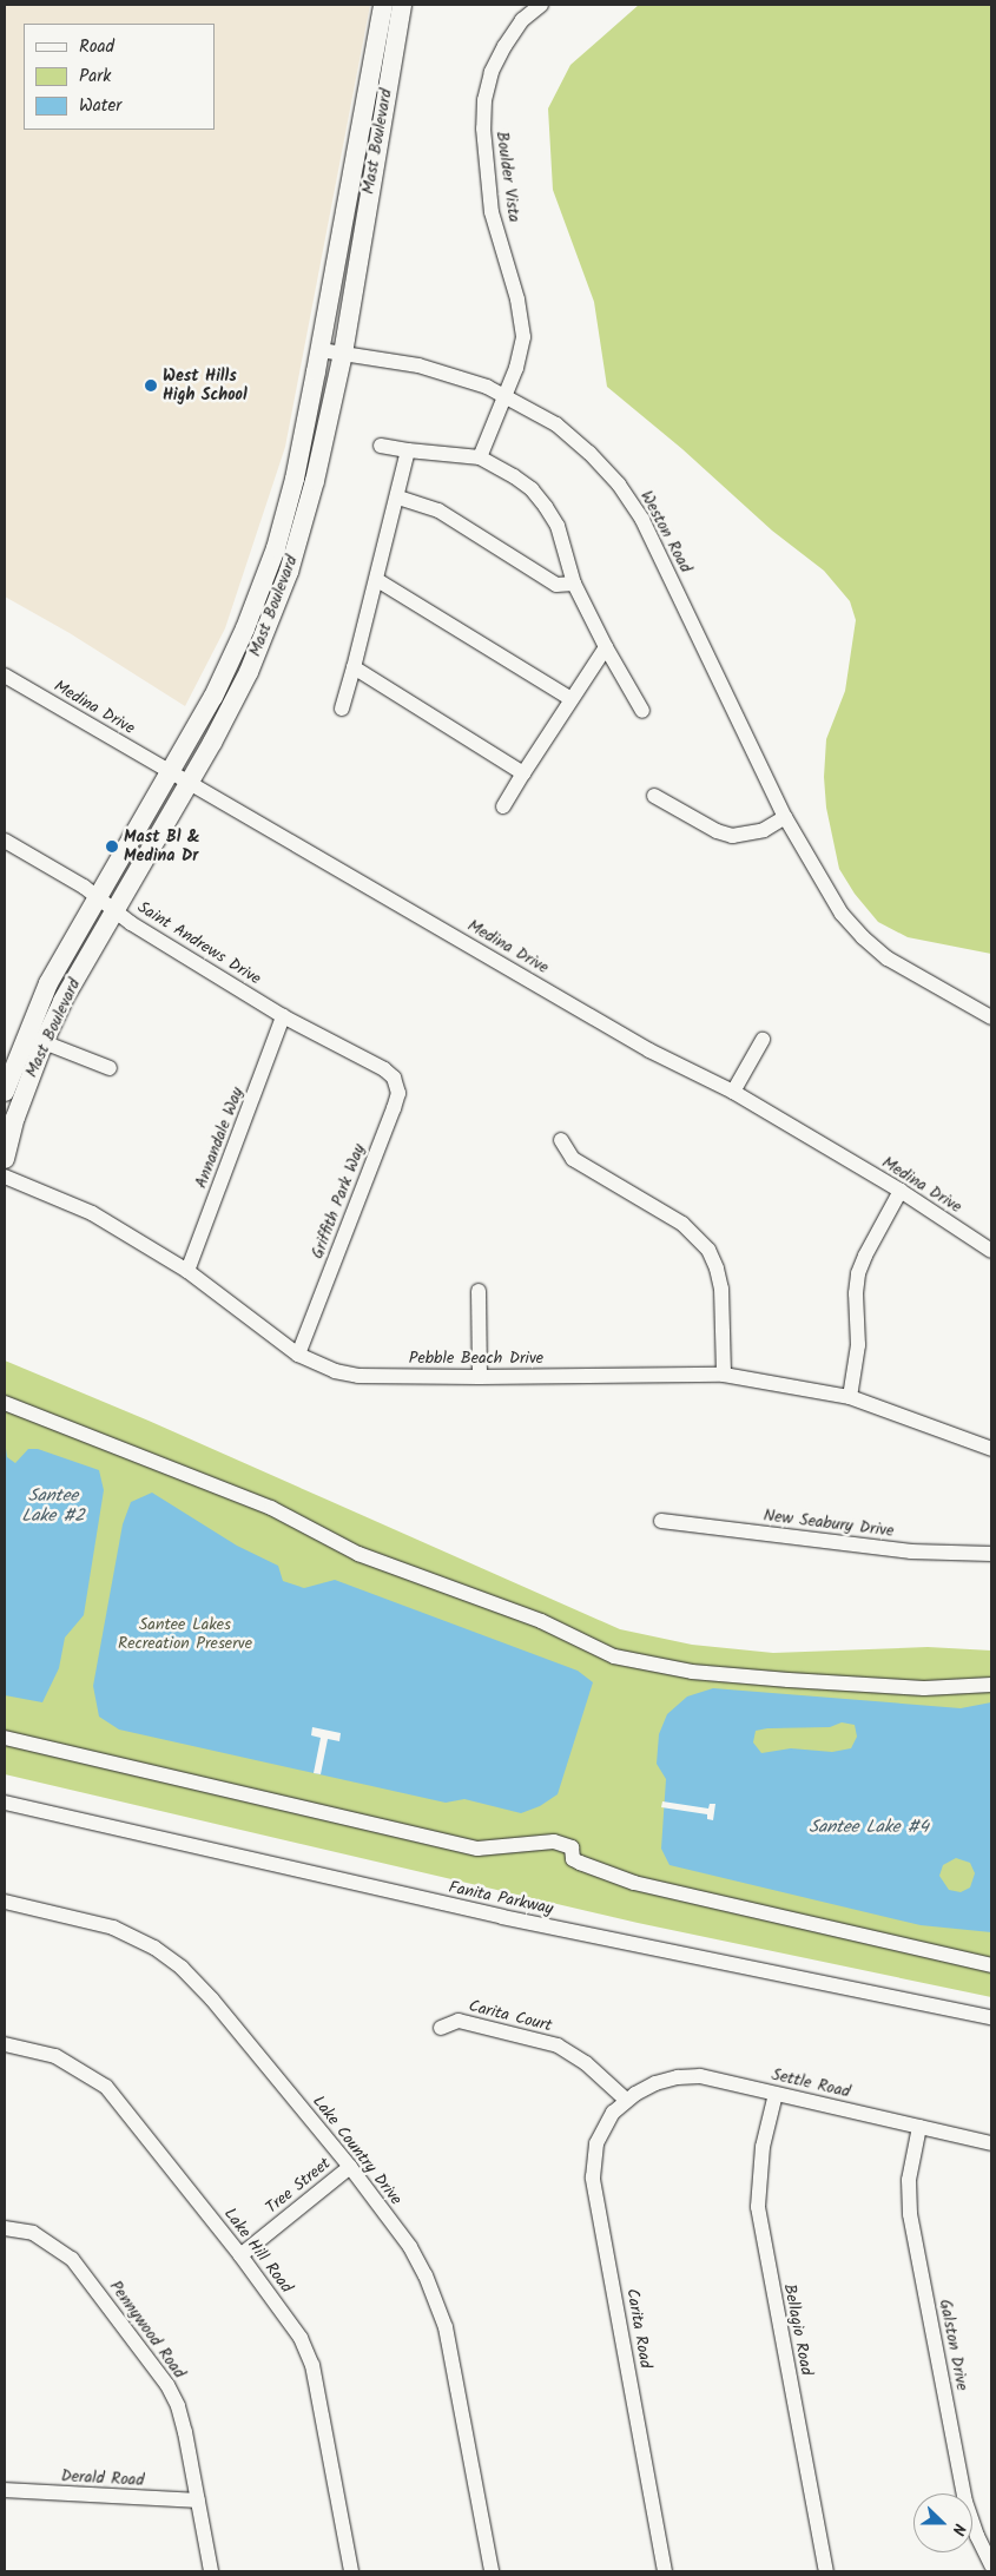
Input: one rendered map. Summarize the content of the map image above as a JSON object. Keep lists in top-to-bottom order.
{
  "streets": {
    "main road": ["Mast Boulevard"],
    "street": [
      "Boulder Vista",
      "Weston Road",
      "Medina Drive",
      "Saint Andrews Drive",
      "Annandale Way",
      "Griffith Park Way",
      "Pebble Beach Drive",
      "New Seabury Drive",
      "Fanita Parkway",
      "Carita Court",
      "Settle Road",
      "Lake Country Drive",
      "Tree Street",
      "Lake Hill Road",
      "Carita Road",
      "Pennywood Road",
      "Bellagio Road",
      "Galston Drive",
      "Derald Road"
    ]
  },
  "crossings": [
    ["Mast Boulevard", "Weston Road"],
    ["Mast Boulevard", "Medina Drive"],
    ["Mast Boulevard", "Saint Andrews Drive"],
    ["Boulder Vista", "Weston Road"],
    ["Saint Andrews Drive", "Annandale Way"],
    ["Saint Andrews Drive", "Griffith Park Way"],
    ["Annandale Way", "Pebble Beach Drive"],
    ["Griffith Park Way", "Pebble Beach Drive"],
    ["Carita Court", "Settle Road"],
    ["Carita Court", "Carita Road"],
    ["Settle Road", "Carita Road"],
    ["Settle Road", "Bellagio Road"],
    ["Settle Road", "Galston Drive"],
    ["Lake Country Drive", "Tree Street"],
    ["Tree Street", "Lake Hill Road"],
    ["Pennywood Road", "Derald Road"]
  ],
  "water": ["Santee Lake #2", "Santee Lake #4"],
  "parks": ["Santee Lakes Recreation Preserve"],
  "places": ["West Hills High School", "Mast Bl & Medina Dr"],
  "legend": ["Road", "Park", "Water"],
  "north": "right"
}
